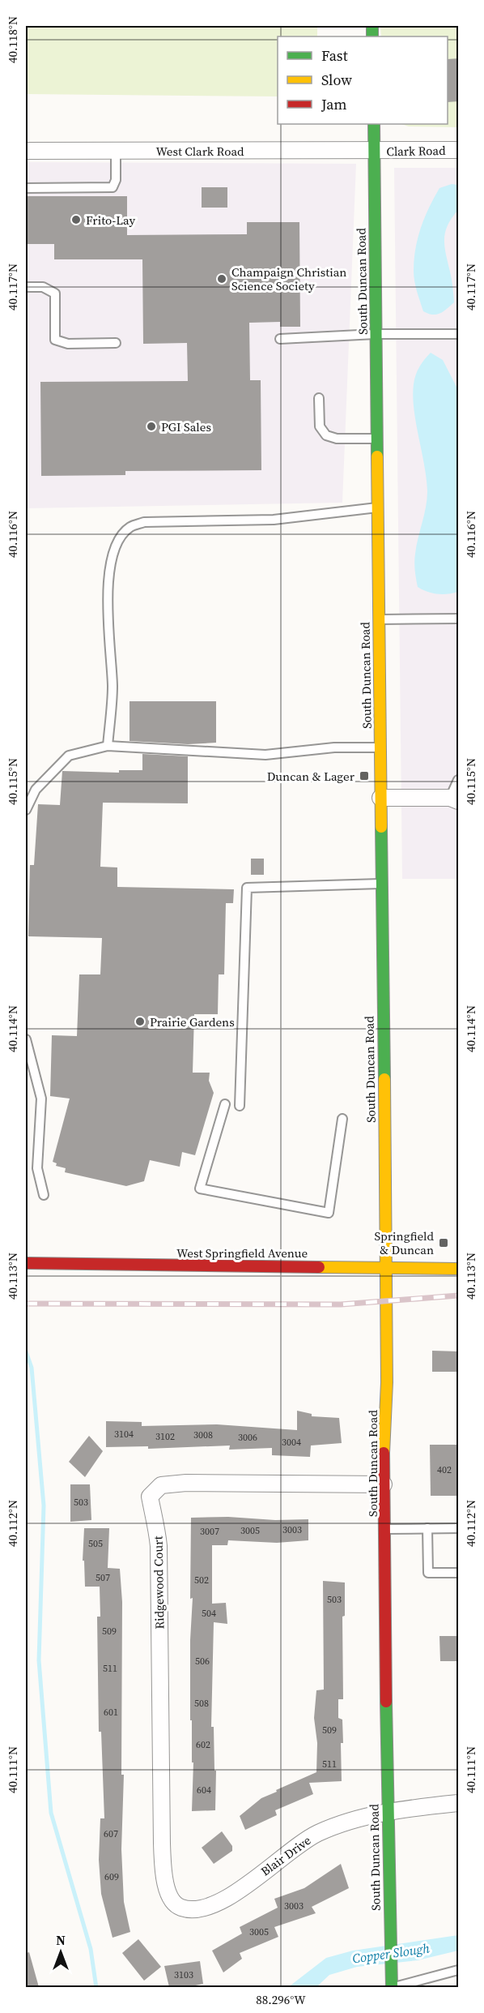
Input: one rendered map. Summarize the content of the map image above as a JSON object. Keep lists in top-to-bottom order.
{
  "streets": {
    "main road": ["South Duncan Road", "West Springfield Avenue"],
    "street": [
      "West Clark Road",
      "Clark Road",
      "Ridgewood Court",
      "Blair Drive"
    ]
  },
  "crossings": [
    ["West Clark Road", "Clark Road"],
    ["West Clark Road", "South Duncan Road"],
    ["Clark Road", "South Duncan Road"],
    ["South Duncan Road", "West Springfield Avenue"],
    ["South Duncan Road", "Ridgewood Court"],
    ["South Duncan Road", "Blair Drive"],
    ["Ridgewood Court", "Blair Drive"]
  ],
  "water": ["Copper Slough"],
  "places": {
    "other": [
      "Frito-Lay",
      "Champaign Christian Science Society",
      "PGI Sales",
      "Prairie Gardens"
    ],
    "transit": ["Duncan & Lager", "Springfield & Duncan"]
  },
  "house_numbers": [
    "3104",
    "3008",
    "3102",
    "3006",
    "3004",
    "402",
    "503",
    "3003",
    "3005",
    "3007",
    "505",
    "507",
    "502",
    "503",
    "504",
    "509",
    "506",
    "511",
    "508",
    "601",
    "509",
    "602",
    "511",
    "604",
    "607",
    "609",
    "3003",
    "3005",
    "3103"
  ],
  "legend": ["Fast", "Slow", "Jam"],
  "north": "top",
  "coordinates": [
    "40.118°N",
    "40.117°N",
    "40.116°N",
    "40.115°N",
    "40.114°N",
    "40.113°N",
    "40.112°N",
    "40.111°N",
    "88.296°W"
  ]
}
